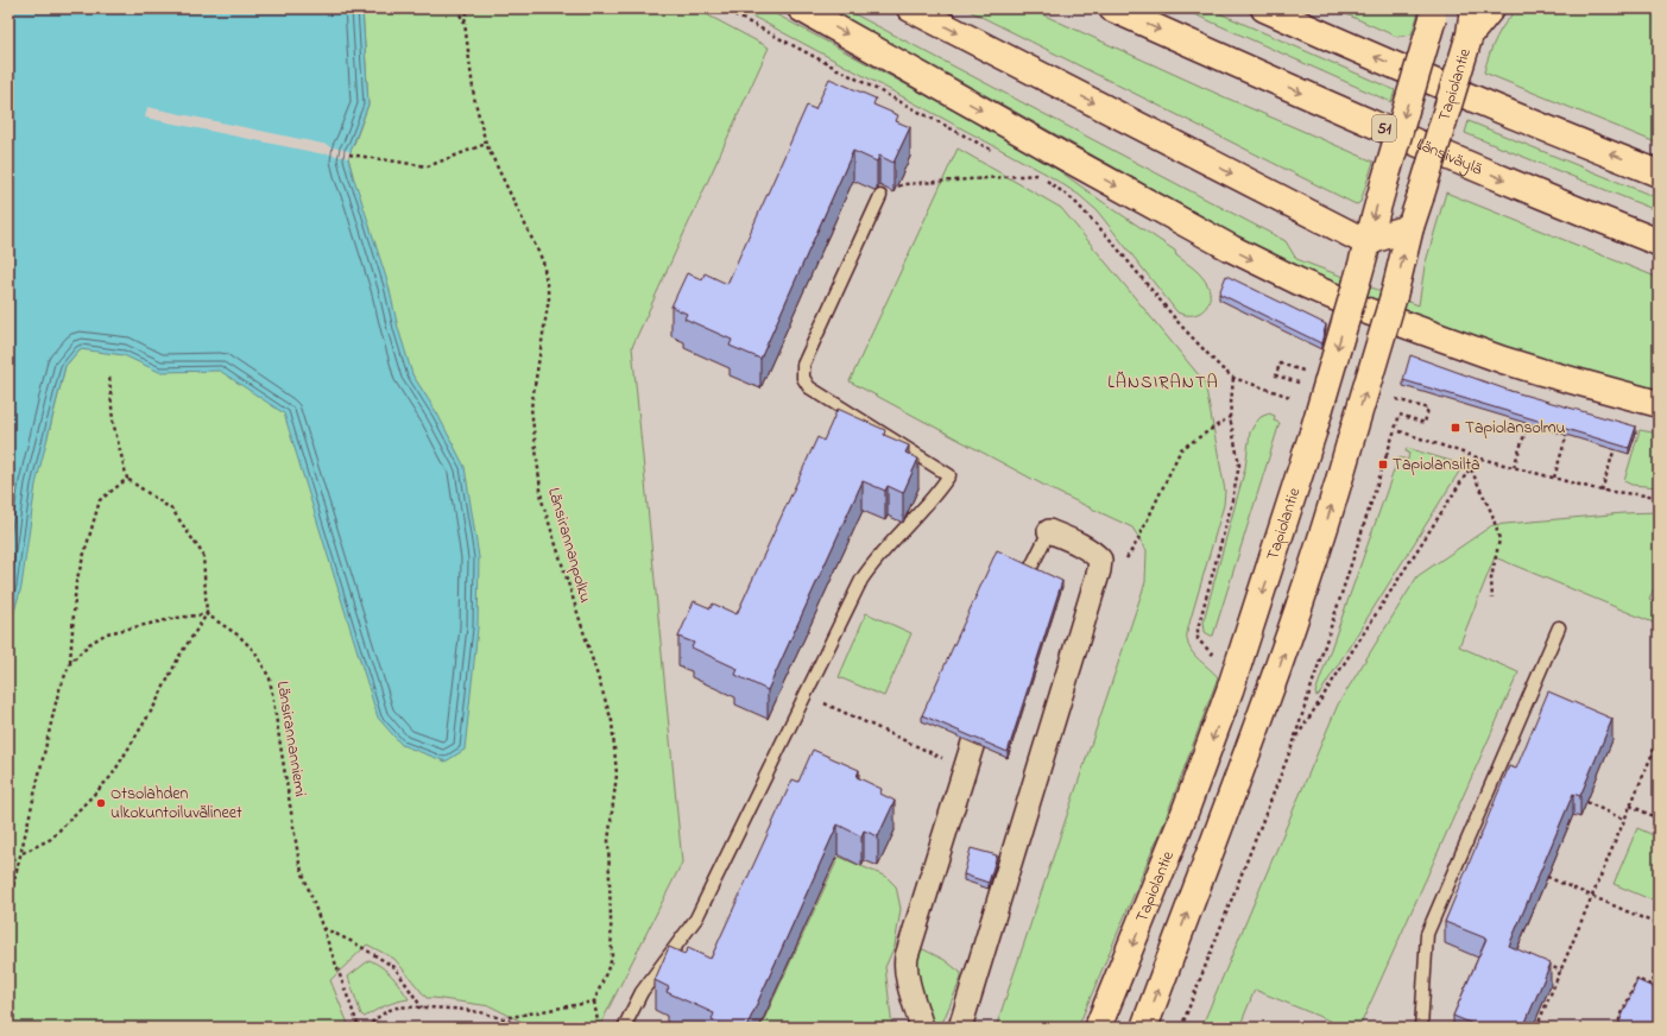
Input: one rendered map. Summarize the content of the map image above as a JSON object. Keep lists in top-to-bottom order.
{
  "streets": {
    "main road": ["Tapiolantie", "51", "Länsiväylä"],
    "path": ["Länsirannanpolku", "Länsirannanniemi"]
  },
  "districts": ["LÄNSIRANTA"],
  "places": {
    "transit": ["Tapiolansolmu", "Tapiolansilta"],
    "other": ["Otsolahden ulkokuntoiluvälineet"]
  }
}
